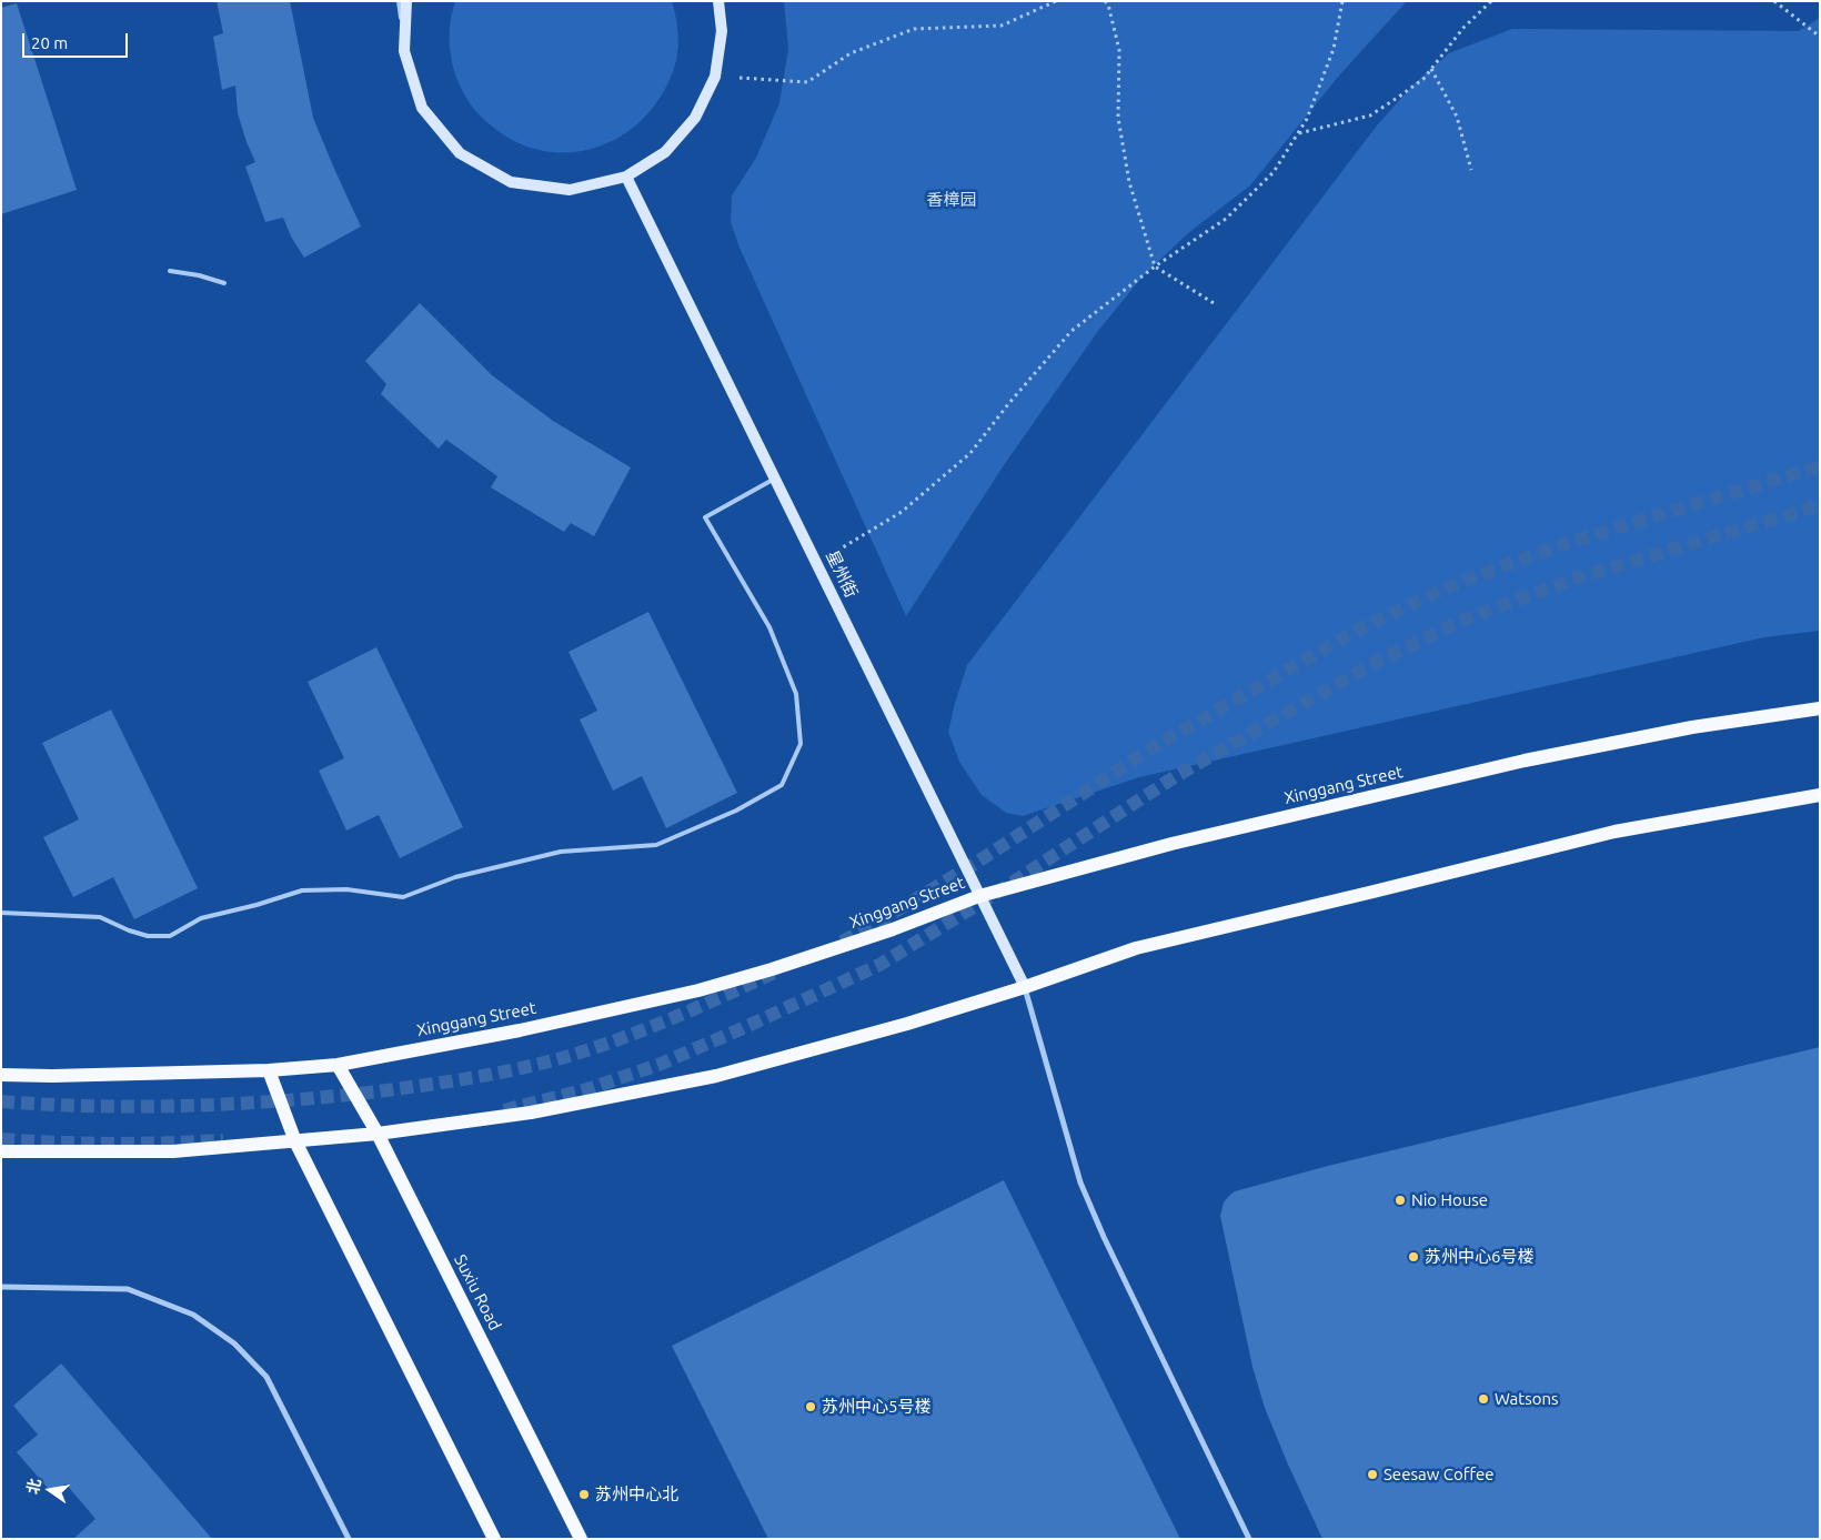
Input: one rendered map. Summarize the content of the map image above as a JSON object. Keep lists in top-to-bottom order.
{
  "streets": {
    "main road": ["Xinggang Street", "Suxiu Road"],
    "street": ["星州街"]
  },
  "crossings": [
    ["星州街", "Xinggang Street"],
    ["Xinggang Street", "Suxiu Road"]
  ],
  "parks": ["香樟园"],
  "places": [
    "Nio House",
    "苏州中心6号楼",
    "Watsons",
    "苏州中心5号楼",
    "Seesaw Coffee",
    "苏州中心北"
  ],
  "scale_bar": "20 m",
  "north": "left"
}
